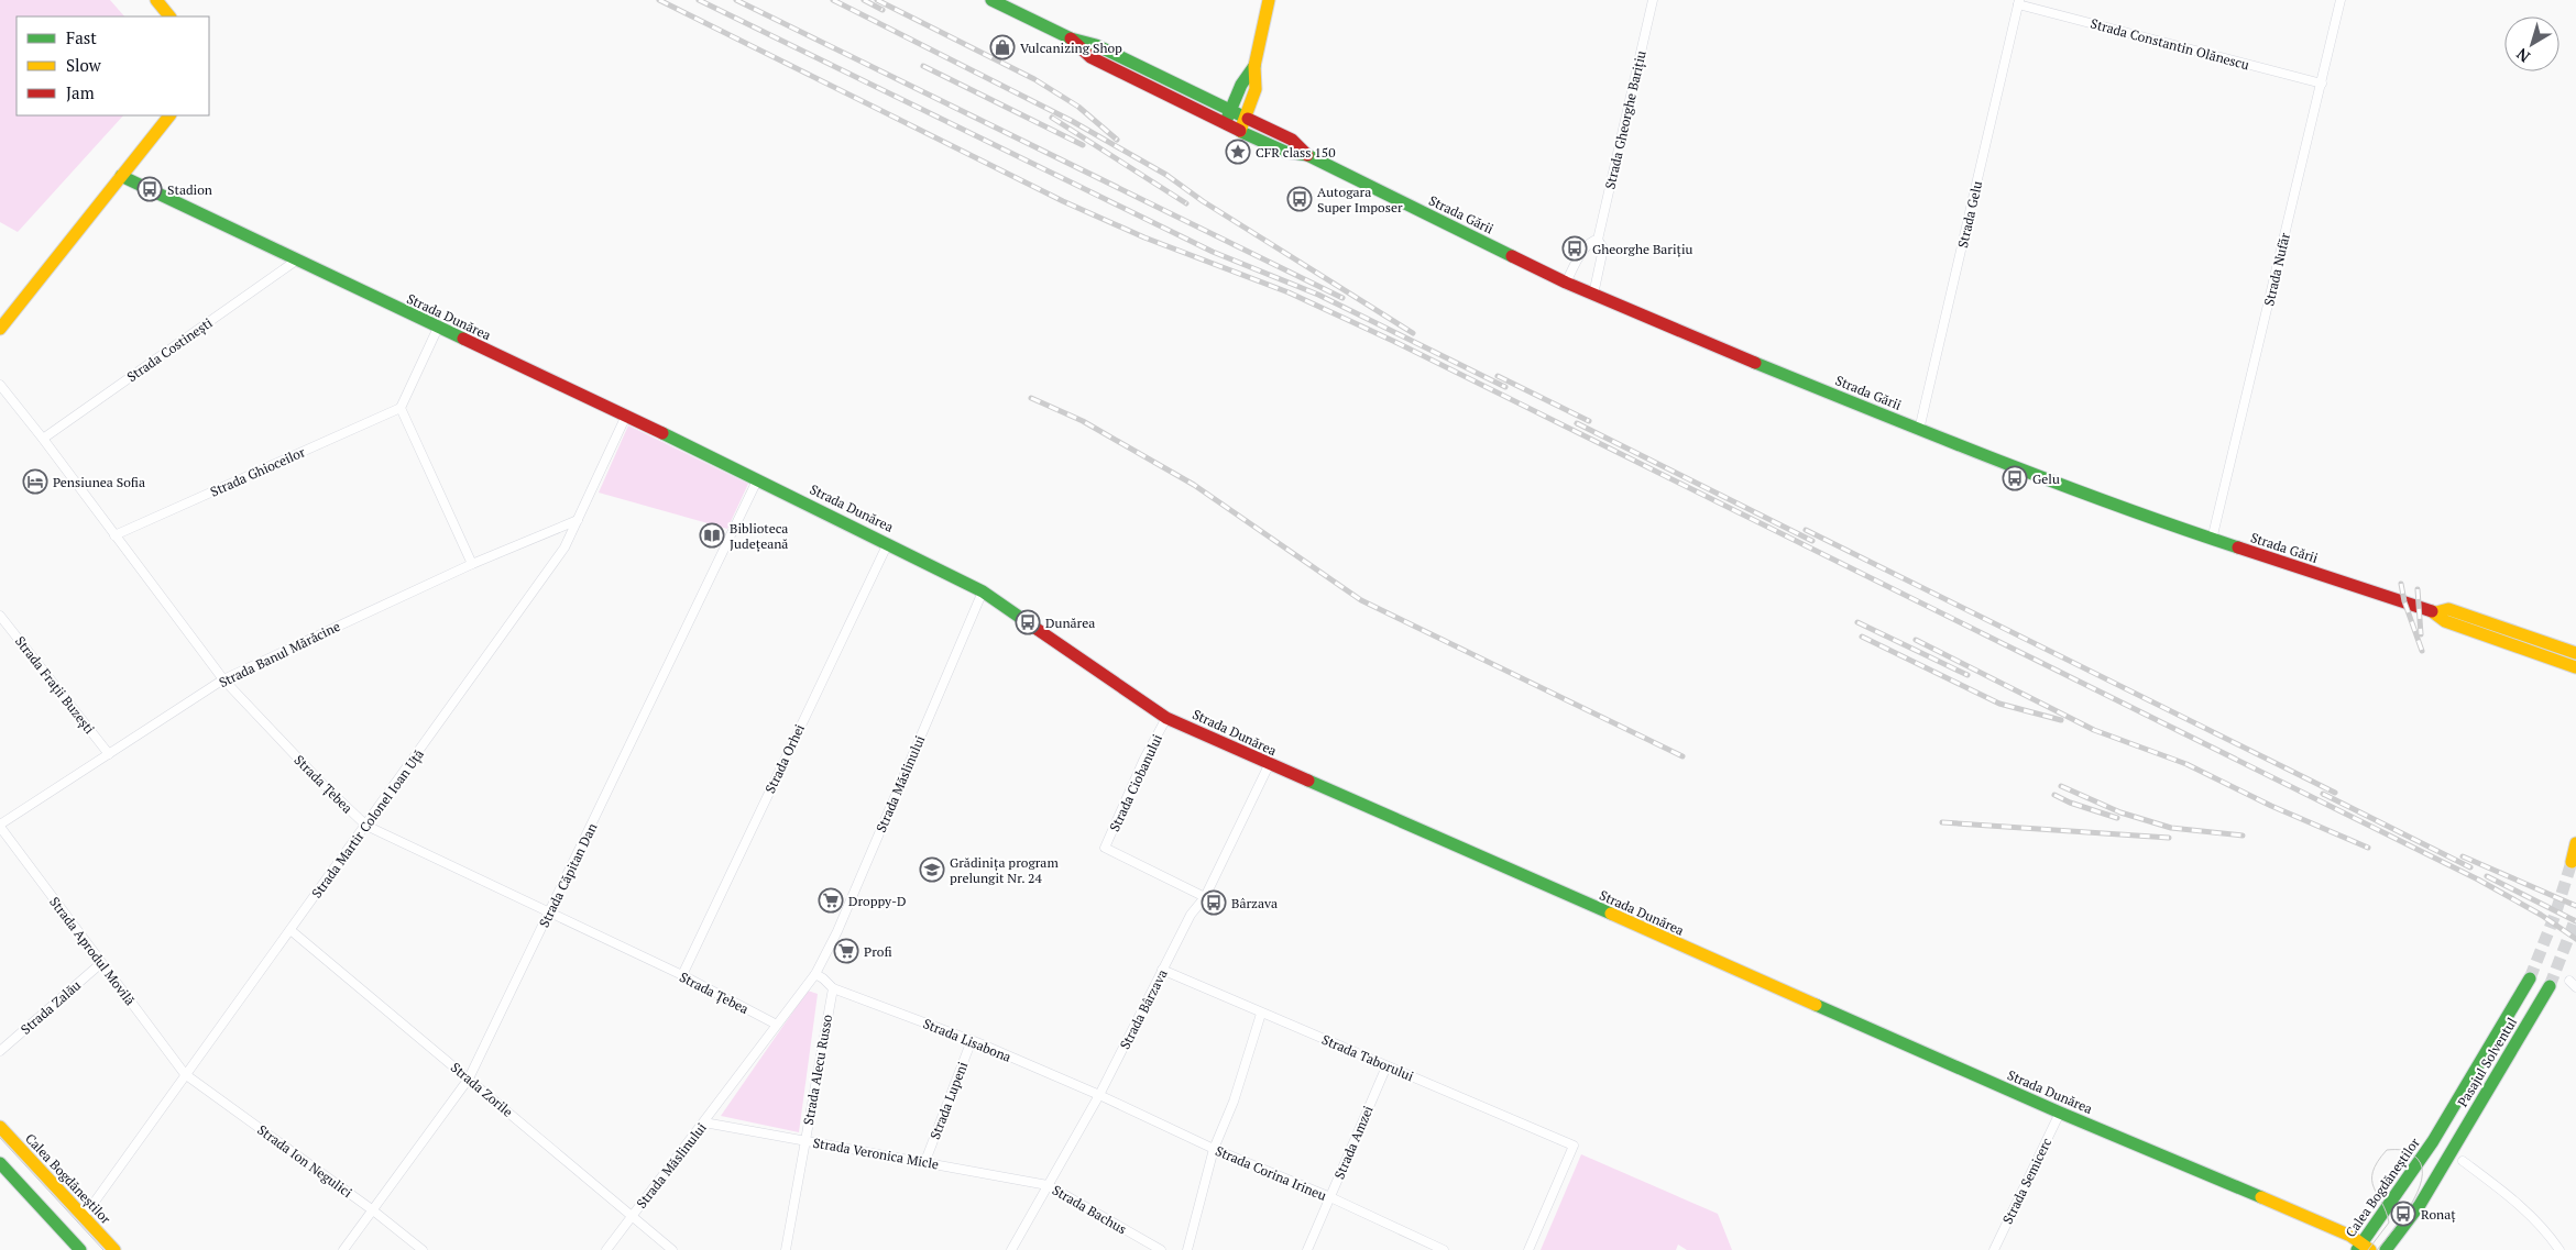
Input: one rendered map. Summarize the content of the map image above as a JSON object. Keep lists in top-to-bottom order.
{
  "streets": {
    "main road": [
      "Strada Gării",
      "Strada Dunărea",
      "Pasajul Solventul",
      "Calea Bogdăneștilor"
    ],
    "street": [
      "Strada Constantin Olănescu",
      "Strada Gheorghe Barițiu",
      "Strada Gelu",
      "Strada Nufăr",
      "Strada Costinești",
      "Strada Ghioceilor",
      "Strada Banul Mărăcine",
      "Strada Frații Buzești",
      "Strada Orhei",
      "Strada Ciobanului",
      "Strada Țebea",
      "Strada Măslinului",
      "Strada Martir Colonel Ioan Uță",
      "Strada Căpitan Dan",
      "Strada Aprodul Movilă",
      "Strada Zalău",
      "Strada Bârzava",
      "Strada Lisabona",
      "Strada Taborului",
      "Strada Alecu Russo",
      "Strada Zorile",
      "Strada Lupeni",
      "Strada Amzei",
      "Strada Veronica Micle",
      "Strada Ion Negulici",
      "Strada Corina Irineu",
      "Strada Semicerc",
      "Strada Bachus"
    ]
  },
  "crossings": [
    ["Strada Constantin Olănescu", "Strada Gelu"],
    ["Strada Constantin Olănescu", "Strada Nufăr"],
    ["Strada Gheorghe Barițiu", "Strada Gării"],
    ["Strada Gării", "Strada Gelu"],
    ["Strada Gării", "Strada Nufăr"],
    ["Strada Dunărea", "Strada Costinești"],
    ["Strada Dunărea", "Strada Orhei"],
    ["Strada Dunărea", "Strada Ciobanului"],
    ["Strada Dunărea", "Strada Măslinului"],
    ["Strada Dunărea", "Strada Martir Colonel Ioan Uță"],
    ["Strada Dunărea", "Strada Căpitan Dan"],
    ["Strada Dunărea", "Strada Bârzava"],
    ["Strada Dunărea", "Calea Bogdăneștilor"],
    ["Strada Dunărea", "Strada Semicerc"],
    ["Strada Costinești", "Strada Țebea"],
    ["Strada Ghioceilor", "Strada Țebea"],
    ["Strada Banul Mărăcine", "Strada Frații Buzești"],
    ["Strada Banul Mărăcine", "Strada Țebea"],
    ["Strada Banul Mărăcine", "Strada Martir Colonel Ioan Uță"],
    ["Strada Banul Mărăcine", "Strada Aprodul Movilă"],
    ["Strada Orhei", "Strada Țebea"],
    ["Strada Ciobanului", "Strada Bârzava"],
    ["Strada Țebea", "Strada Măslinului"],
    ["Strada Țebea", "Strada Martir Colonel Ioan Uță"],
    ["Strada Țebea", "Strada Căpitan Dan"],
    ["Strada Măslinului", "Strada Zorile"],
    ["Strada Măslinului", "Strada Veronica Micle"],
    ["Strada Martir Colonel Ioan Uță", "Strada Aprodul Movilă"],
    ["Strada Martir Colonel Ioan Uță", "Strada Zorile"],
    ["Strada Martir Colonel Ioan Uță", "Strada Ion Negulici"],
    ["Strada Martir Colonel Ioan Uță", "Calea Bogdăneștilor"],
    ["Strada Căpitan Dan", "Strada Zorile"],
    ["Strada Căpitan Dan", "Strada Ion Negulici"],
    ["Strada Aprodul Movilă", "Strada Zalău"],
    ["Strada Aprodul Movilă", "Strada Ion Negulici"],
    ["Strada Bârzava", "Strada Lisabona"],
    ["Strada Bârzava", "Strada Taborului"],
    ["Strada Bârzava", "Strada Veronica Micle"],
    ["Strada Bârzava", "Strada Corina Irineu"],
    ["Strada Bârzava", "Strada Bachus"],
    ["Strada Lisabona", "Strada Alecu Russo"],
    ["Strada Lisabona", "Strada Lupeni"],
    ["Strada Lisabona", "Strada Corina Irineu"],
    ["Strada Taborului", "Strada Amzei"],
    ["Pasajul Solventul", "Calea Bogdăneștilor"],
    ["Strada Alecu Russo", "Strada Veronica Micle"],
    ["Strada Lupeni", "Strada Veronica Micle"],
    ["Strada Amzei", "Strada Corina Irineu"],
    ["Strada Veronica Micle", "Strada Bachus"]
  ],
  "places": {
    "shop": ["Vulcanizing Shop"],
    "place": ["CFR class 150"],
    "bus stop": [
      "Stadion",
      "Autogara Super Imposer",
      "Gheorghe Barițiu",
      "Gelu",
      "Dunărea",
      "Bârzava",
      "Ronaț"
    ],
    "hotel": ["Pensiunea Sofia"],
    "library": ["Biblioteca Județeană"],
    "school or university": ["Grădinița program prelungit Nr. 24"],
    "supermarket": ["Droppy-D", "Profi"]
  },
  "legend": ["Fast", "Slow", "Jam"],
  "north": "bottom left"
}
